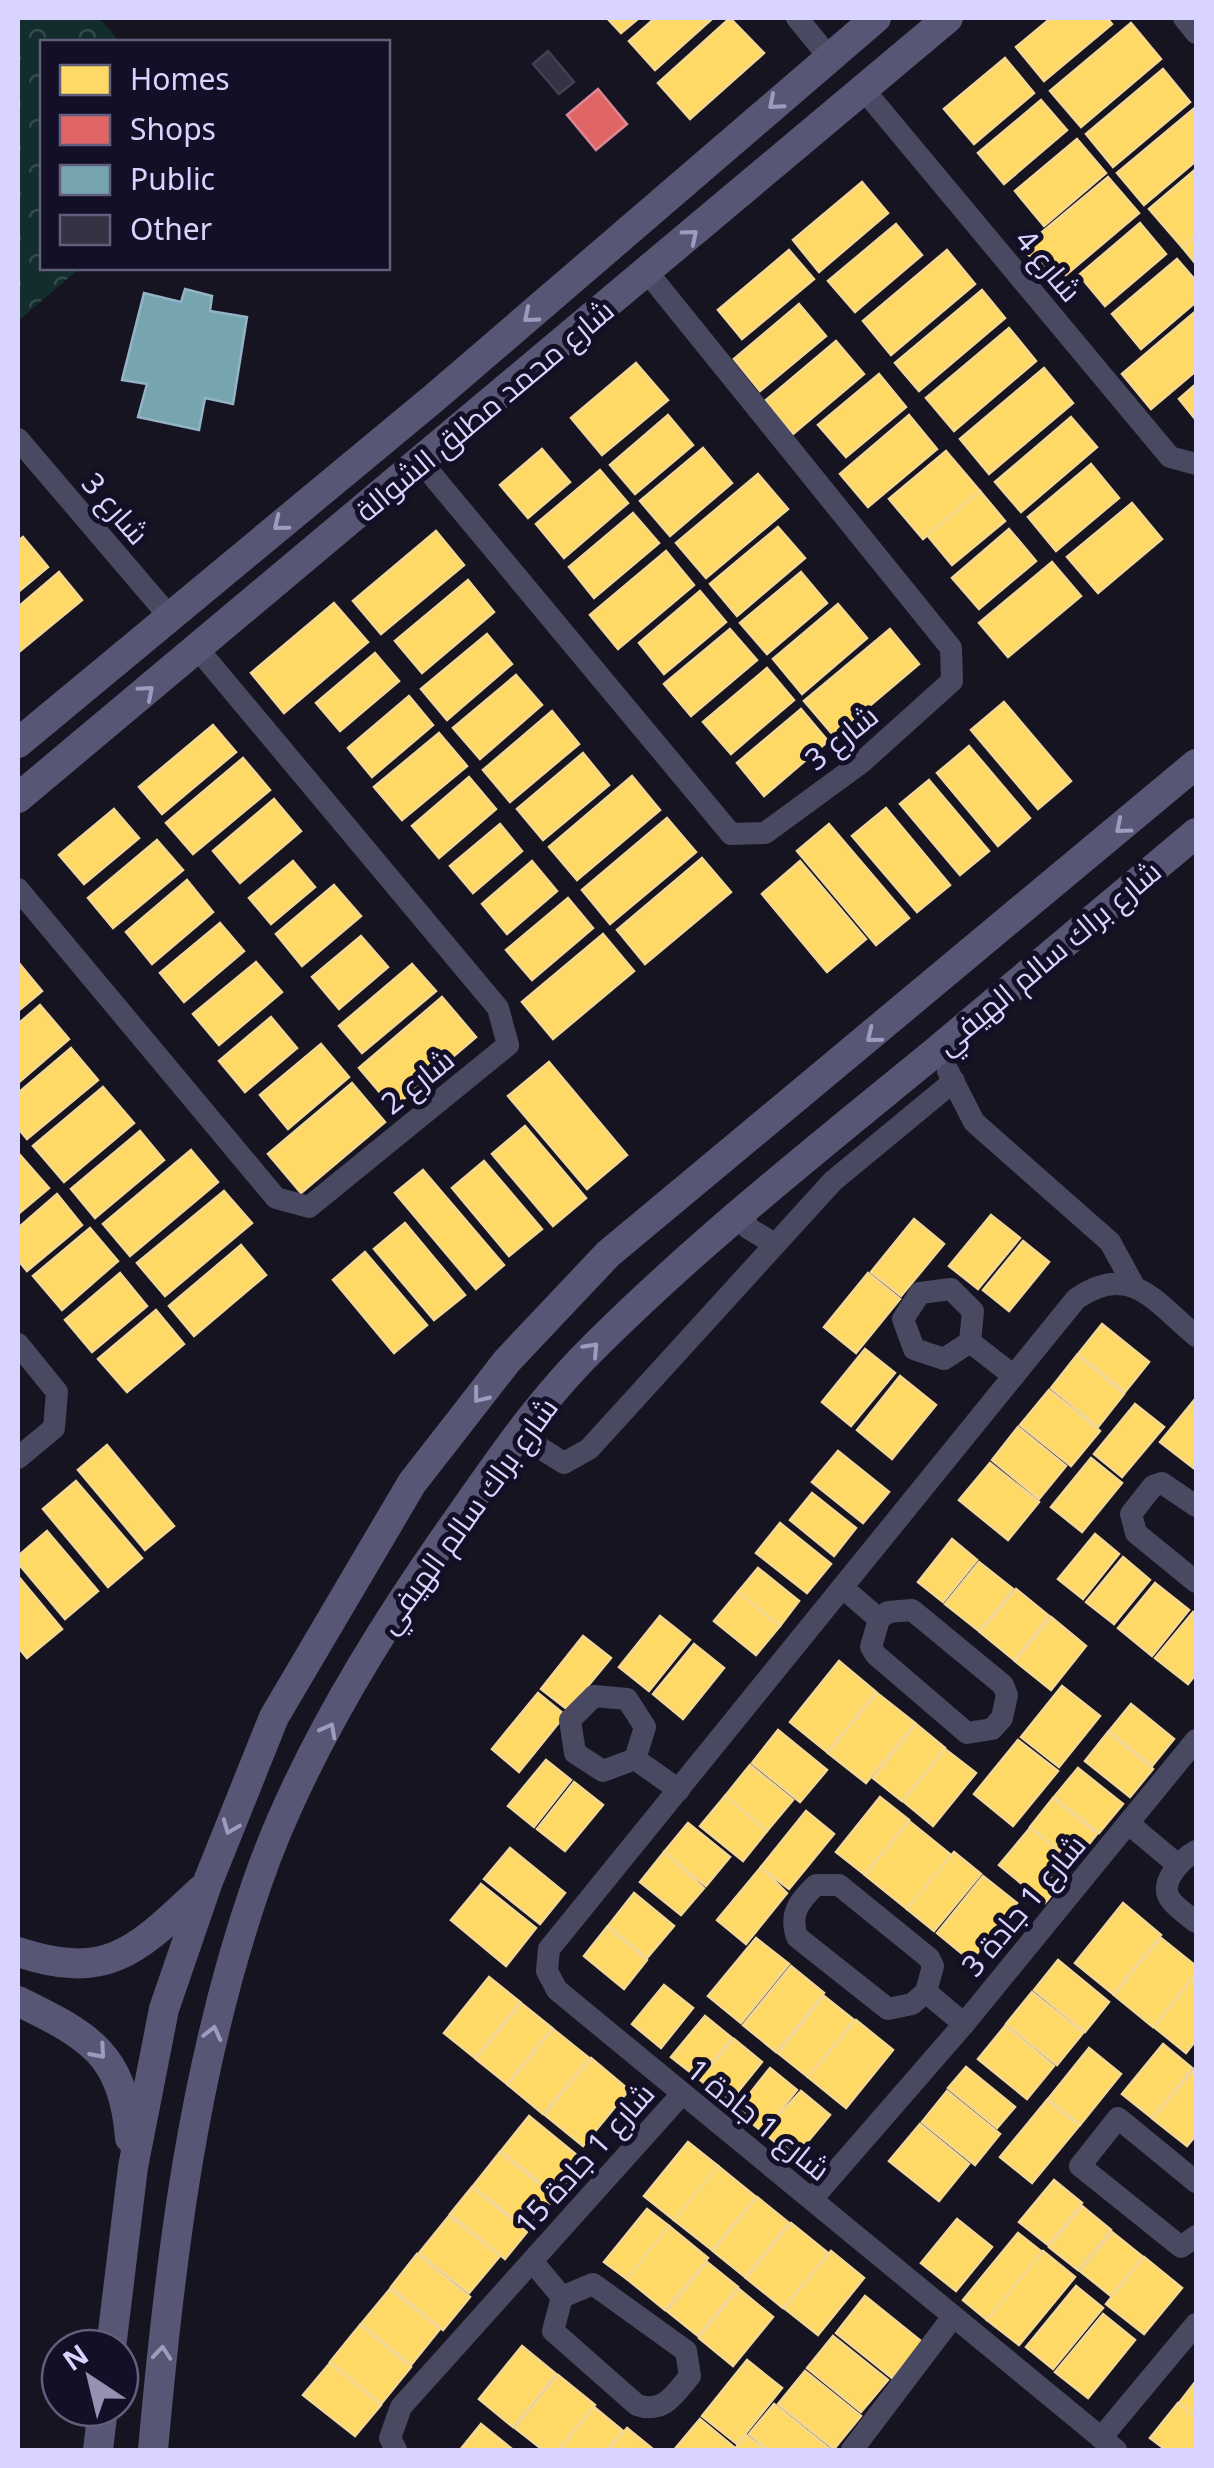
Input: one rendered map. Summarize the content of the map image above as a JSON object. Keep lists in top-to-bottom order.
{
  "streets": {
    "main road": ["شارع محمد مطلق الشوالة", "شارع براك سالم الهيفي"],
    "street": [
      "شارع 4",
      "شارع 3",
      "شارع 2",
      "شارع 1 جادة 3",
      "شارع 1 جادة 1",
      "شارع 1 جادة 15"
    ]
  },
  "crossings": [
    ["شارع 4", "شارع محمد مطلق الشوالة"],
    ["شارع محمد مطلق الشوالة", "شارع 3"],
    ["شارع محمد مطلق الشوالة", "شارع 2"],
    ["شارع 1 جادة 3", "شارع 1 جادة 1"],
    ["شارع 1 جادة 1", "شارع 1 جادة 15"]
  ],
  "legend": [
    "Homes",
    "Shops",
    "Public",
    "Other"
  ],
  "north": "top left"
}
